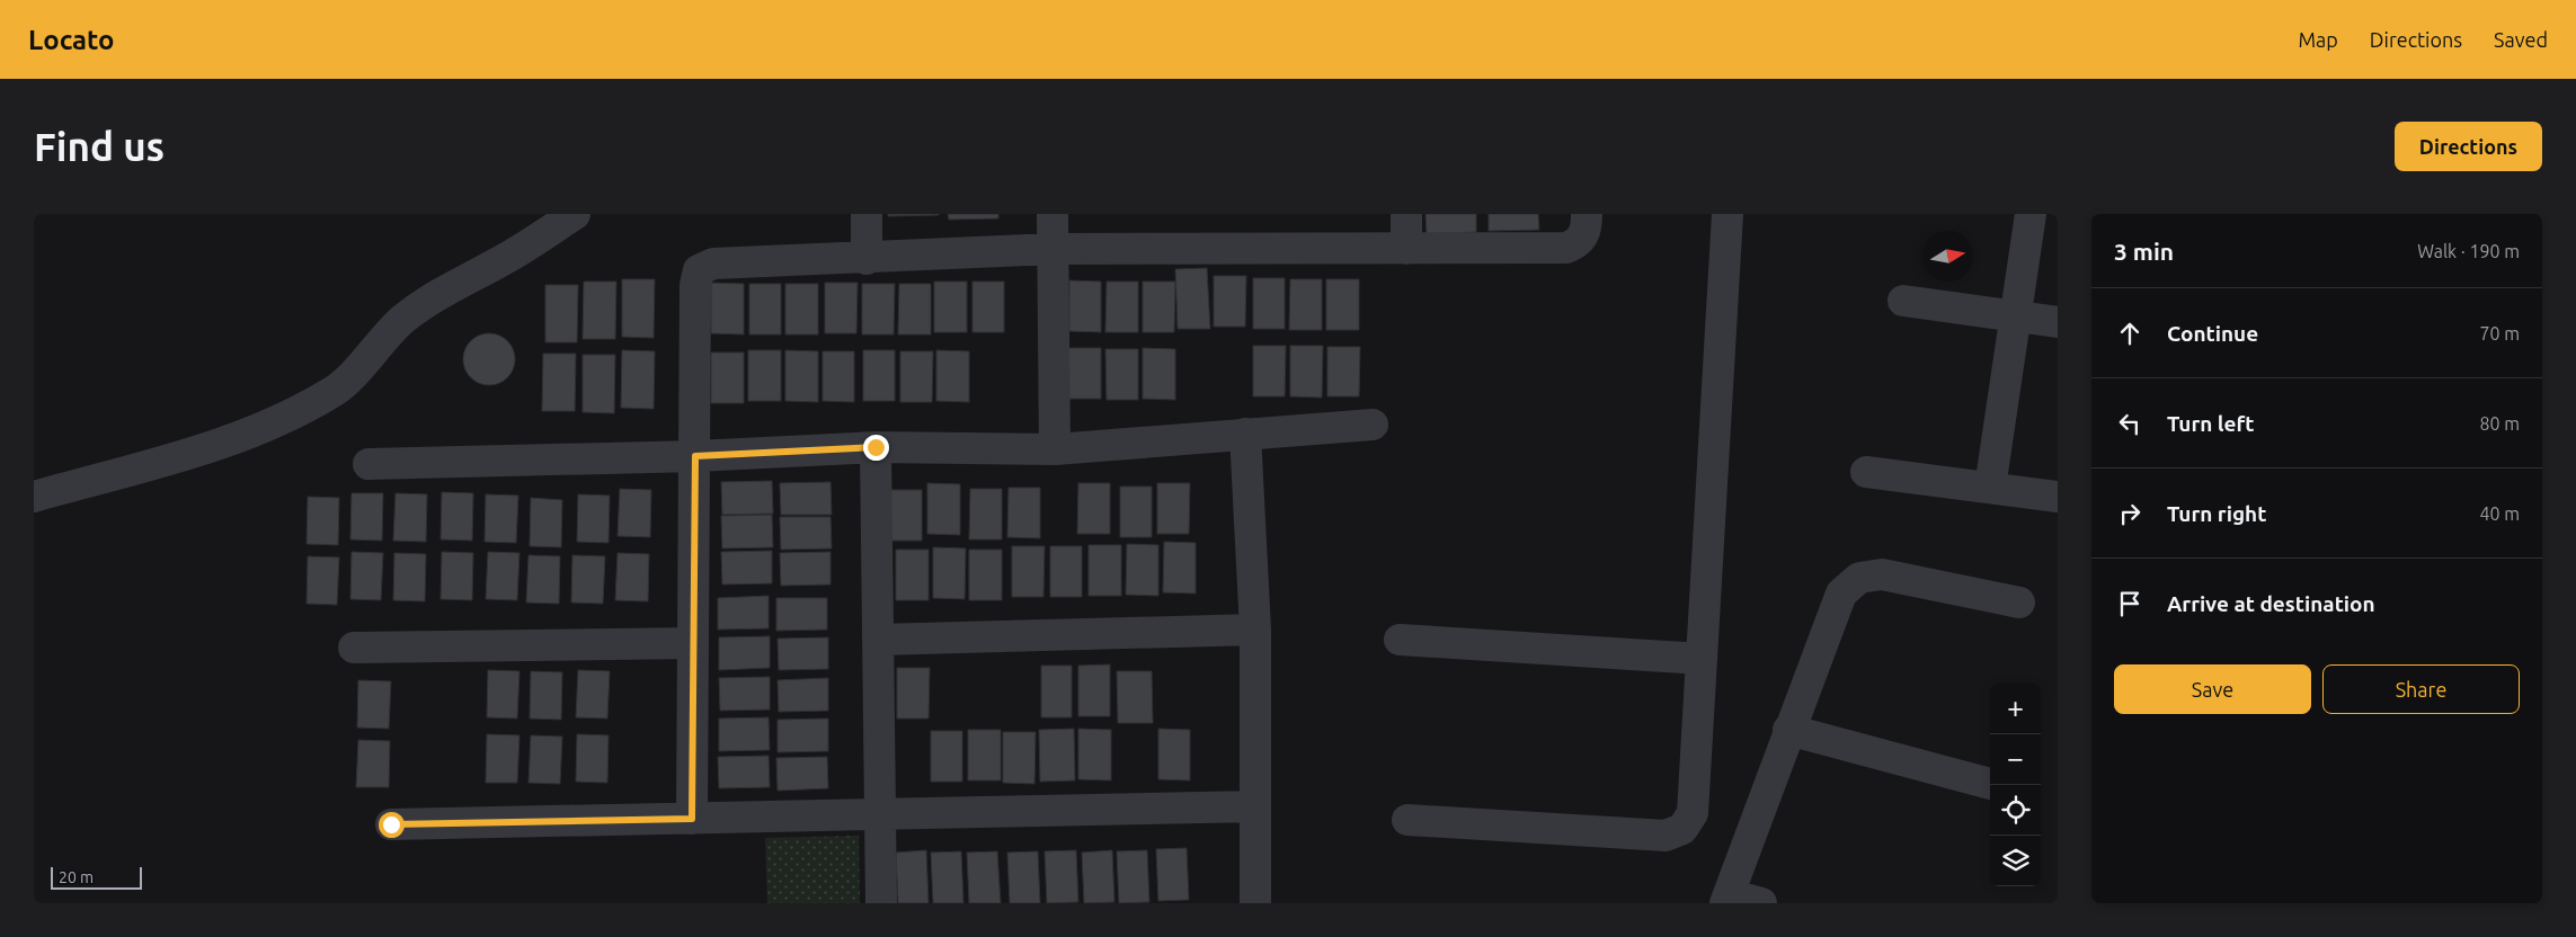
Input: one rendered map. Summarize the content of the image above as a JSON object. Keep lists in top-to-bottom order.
{
  "scale_bar": "20 m",
  "north": "right",
  "page": {
    "header": "Locato",
    "nav": ["Map", "Directions", "Saved"],
    "buttons": [
      "Directions",
      ["Save", "Share"]
    ],
    "title": "Find us",
    "heading": ["3 min", "Walk · 190 m"],
    "list": [
      ["Continue", "70 m"],
      ["Turn left", "80 m"],
      ["Turn right", "40 m"],
      "Arrive at destination"
    ],
    "map_buttons": ["+", "−"],
    "scale": "20 m"
  }
}
